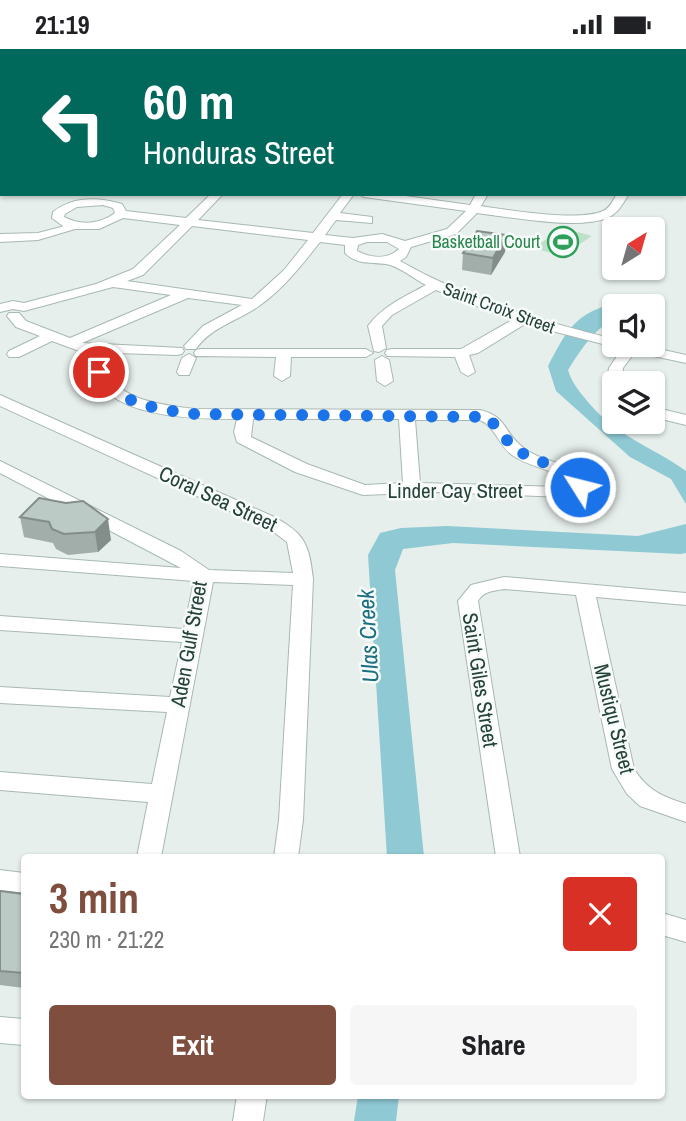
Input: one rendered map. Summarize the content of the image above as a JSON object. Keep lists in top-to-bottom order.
{
  "streets": {
    "street": [
      "Saint Croix Street",
      "Linder Cay Street",
      "Coral Sea Street",
      "Aden Gulf Street",
      "Saint Giles Street",
      "Mustiqu Street"
    ]
  },
  "crossings": [
    ["Saint Giles Street", "Mustiqu Street"]
  ],
  "water": ["Ulas Creek"],
  "places": {
    "sports": ["Basketball Court"]
  },
  "north": "top right",
  "page": {
    "status": "21:19",
    "turn": ["60 m", "Honduras Street"],
    "heading": ["3 min", "230 m · 21:22"],
    "buttons": ["Exit", "Share"]
  }
}
